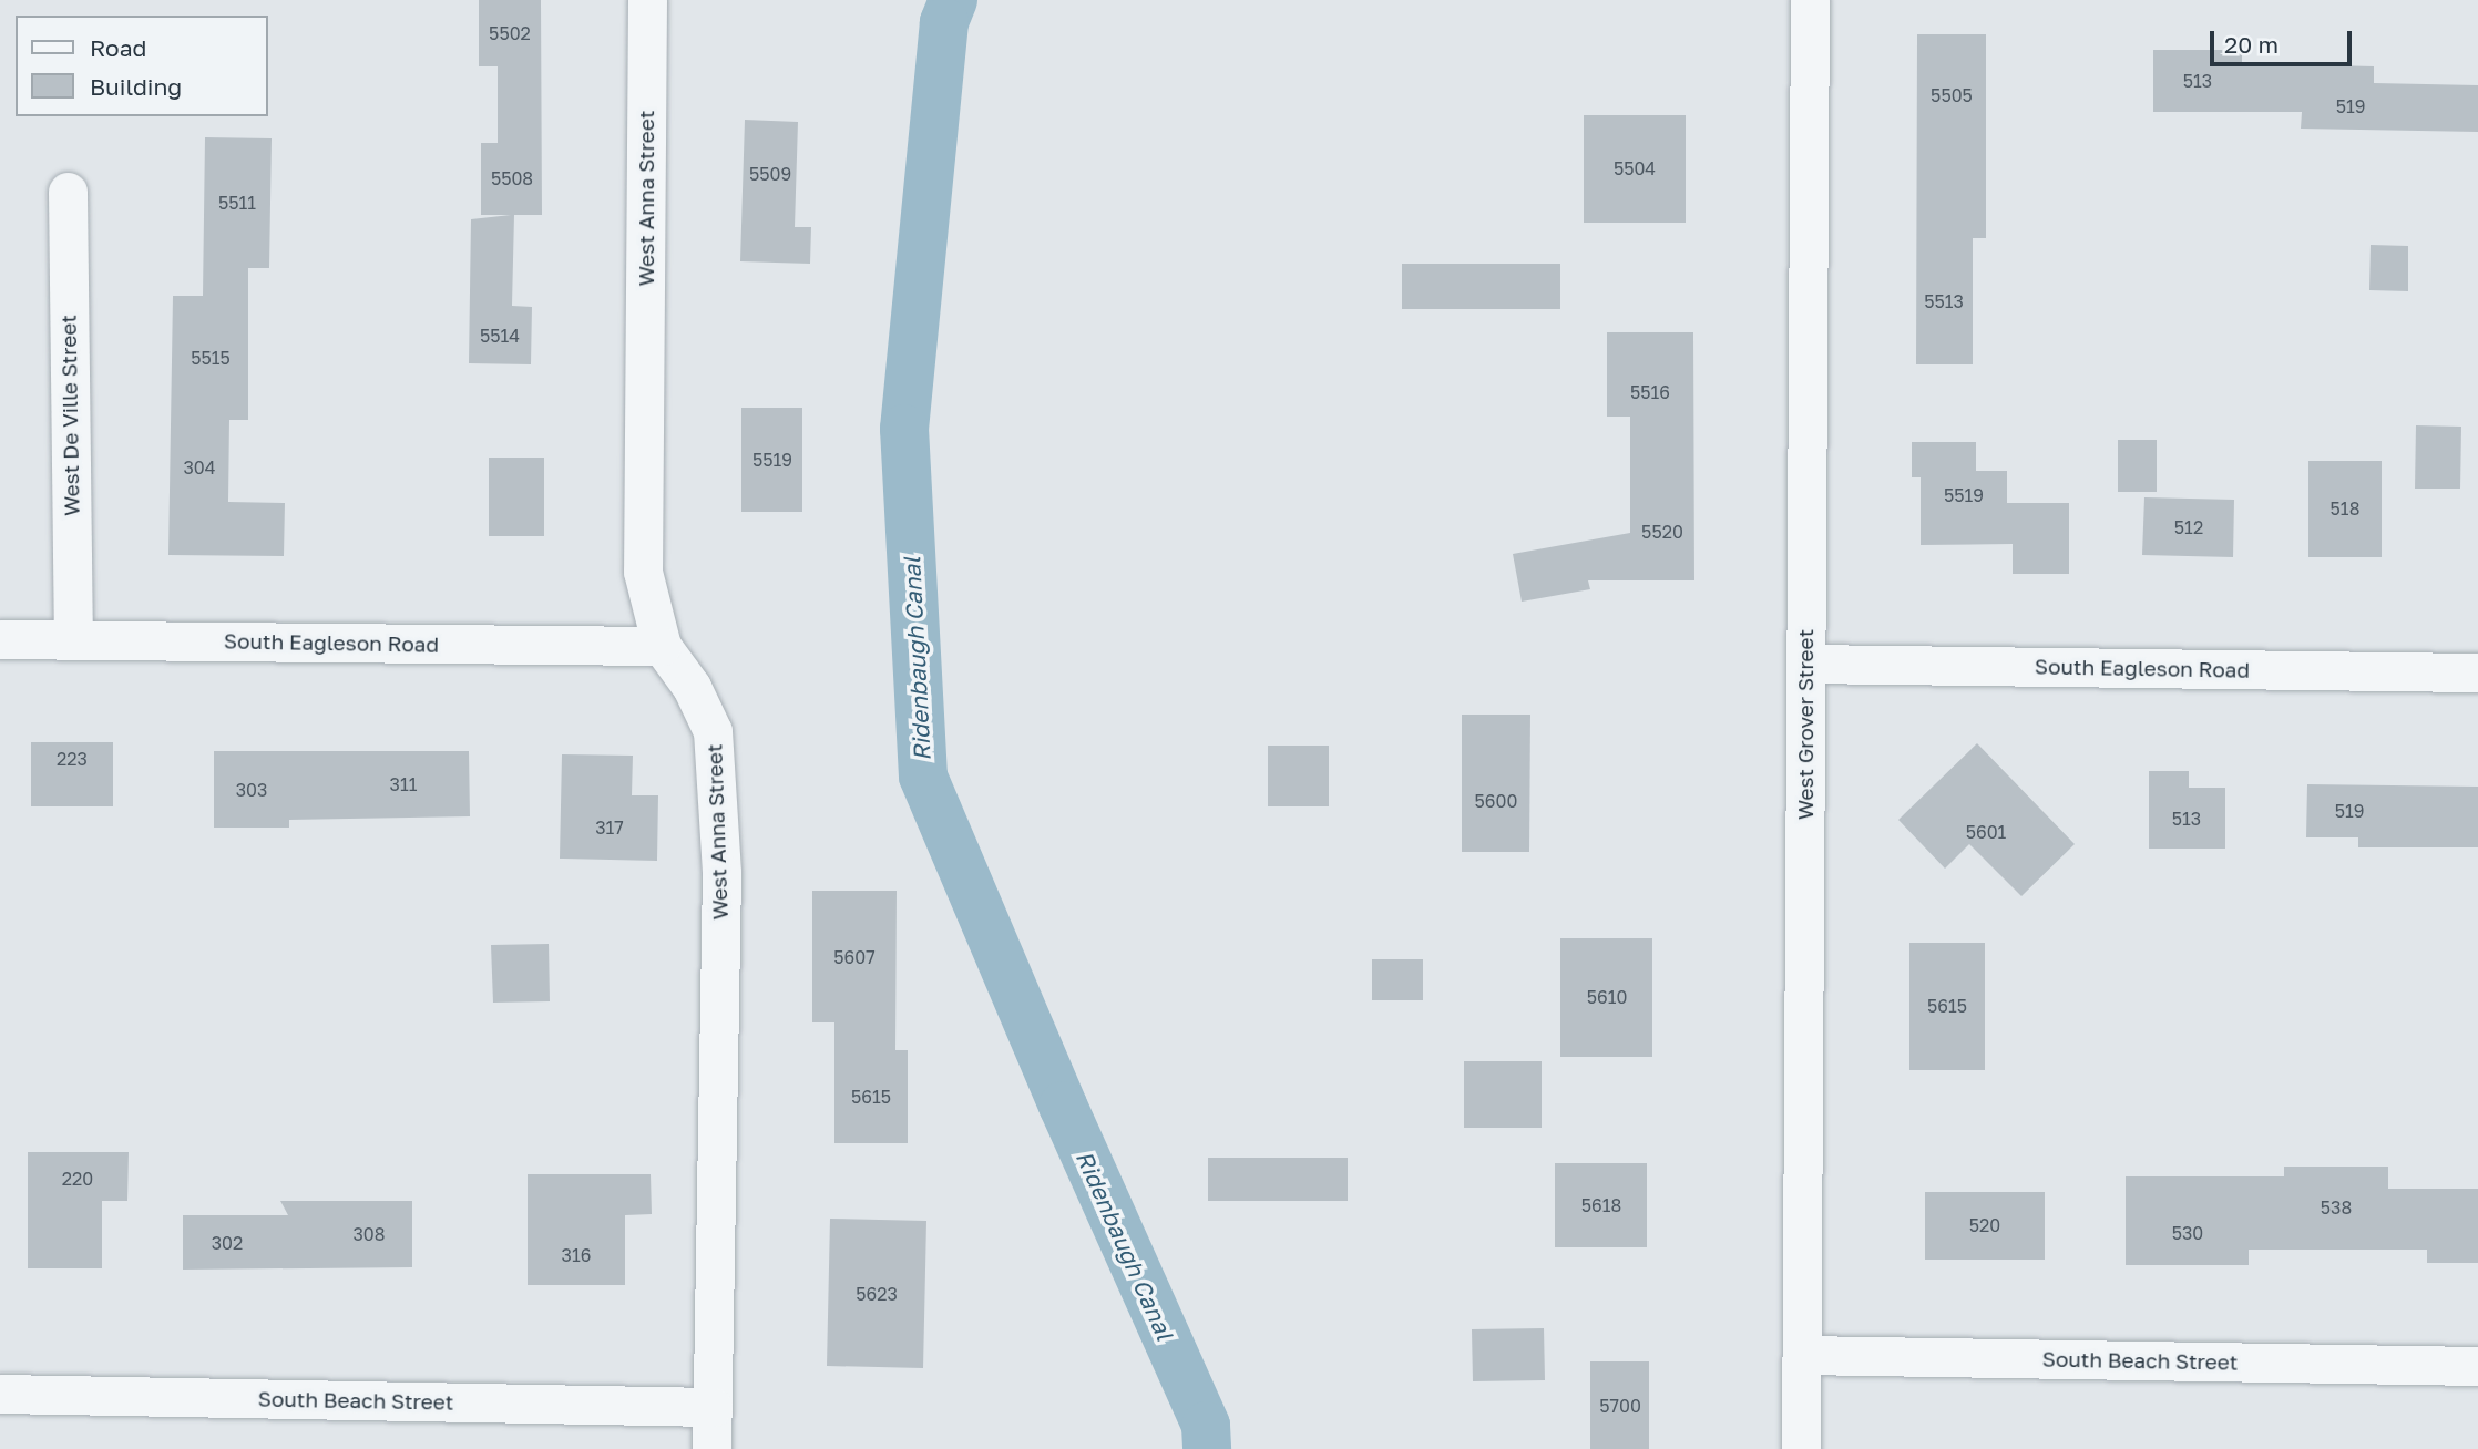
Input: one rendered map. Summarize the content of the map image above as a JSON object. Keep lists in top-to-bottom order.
{
  "streets": {
    "street": [
      "West Anna Street",
      "West De Ville Street",
      "South Eagleson Road",
      "West Grover Street",
      "South Beach Street"
    ]
  },
  "crossings": [
    ["West Anna Street", "South Eagleson Road"],
    ["West Anna Street", "South Beach Street"],
    ["West De Ville Street", "South Eagleson Road"],
    ["South Eagleson Road", "West Grover Street"],
    ["West Grover Street", "South Beach Street"]
  ],
  "water": ["Ridenbaugh Canal"],
  "house_numbers": [
    "5502",
    "513",
    "5505",
    "519",
    "5504",
    "5509",
    "5508",
    "5511",
    "5513",
    "5514",
    "5515",
    "5516",
    "5519",
    "304",
    "5519",
    "518",
    "512",
    "5520",
    "223",
    "311",
    "303",
    "5600",
    "519",
    "513",
    "317",
    "5601",
    "5607",
    "5610",
    "5615",
    "5615",
    "220",
    "5618",
    "538",
    "520",
    "530",
    "308",
    "302",
    "316",
    "5623",
    "5700"
  ],
  "legend": ["Road", "Building"],
  "scale_bar": "20 m"
}
